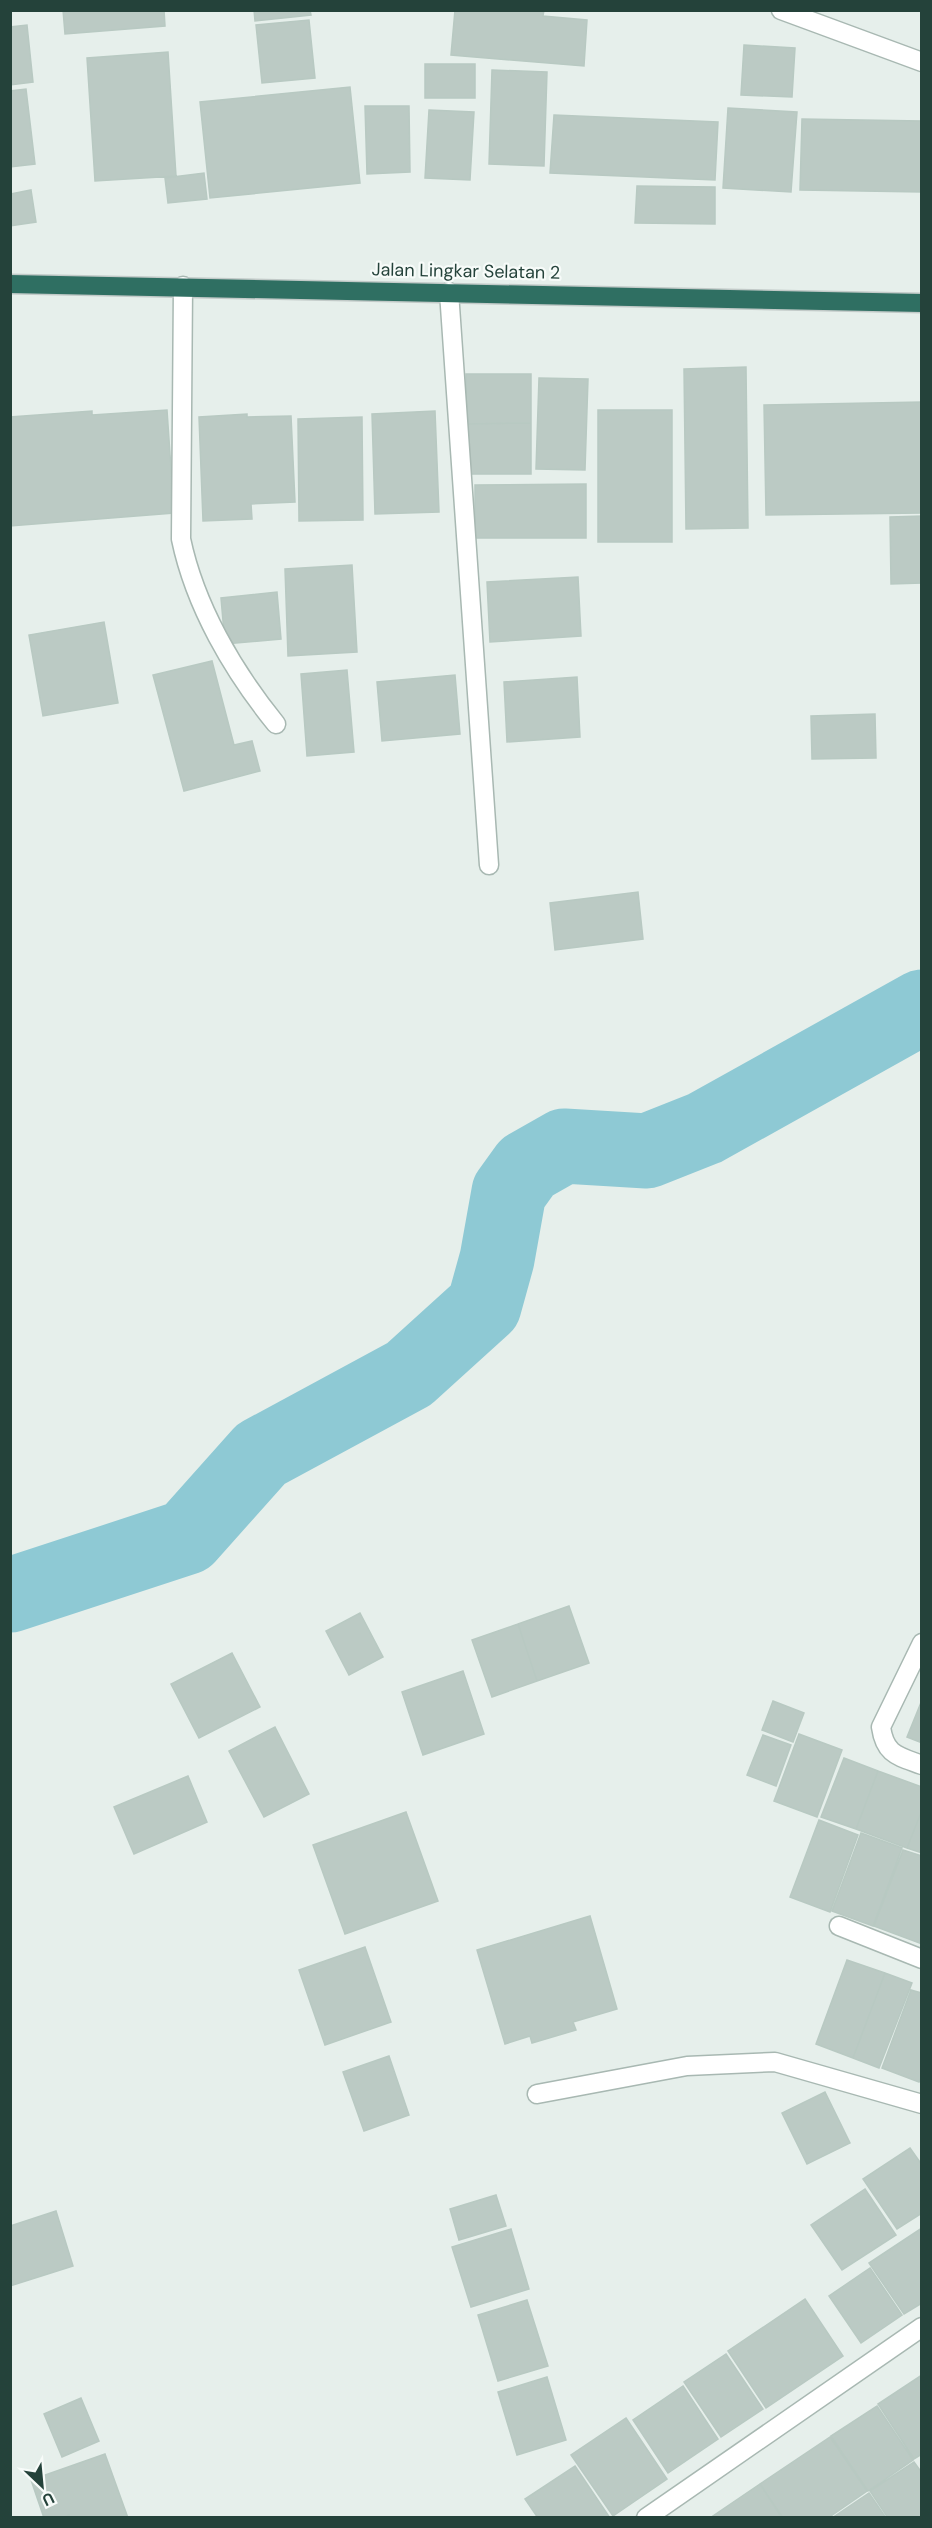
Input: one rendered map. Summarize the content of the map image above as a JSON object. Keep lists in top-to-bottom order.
{
  "streets": {
    "highway": ["Jalan Lingkar Selatan 2"]
  },
  "north": "bottom right"
}
